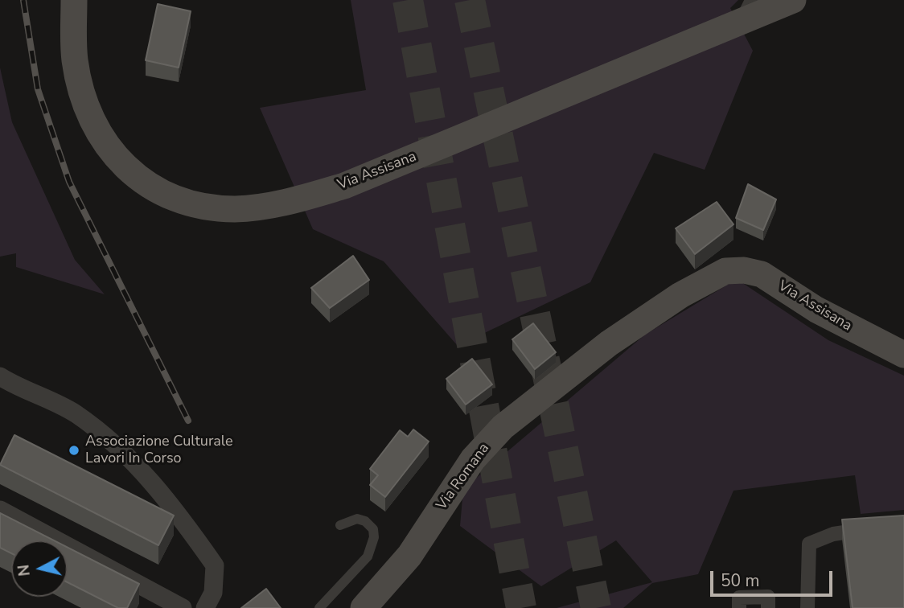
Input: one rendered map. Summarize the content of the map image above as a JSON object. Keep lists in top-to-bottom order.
{
  "streets": {
    "main road": ["Via Assisana", "Via Romana"]
  },
  "crossings": [
    ["Via Assisana", "Via Romana"]
  ],
  "places": ["Associazione Culturale Lavori In Corso"],
  "scale_bar": "50 m",
  "north": "left"
}
